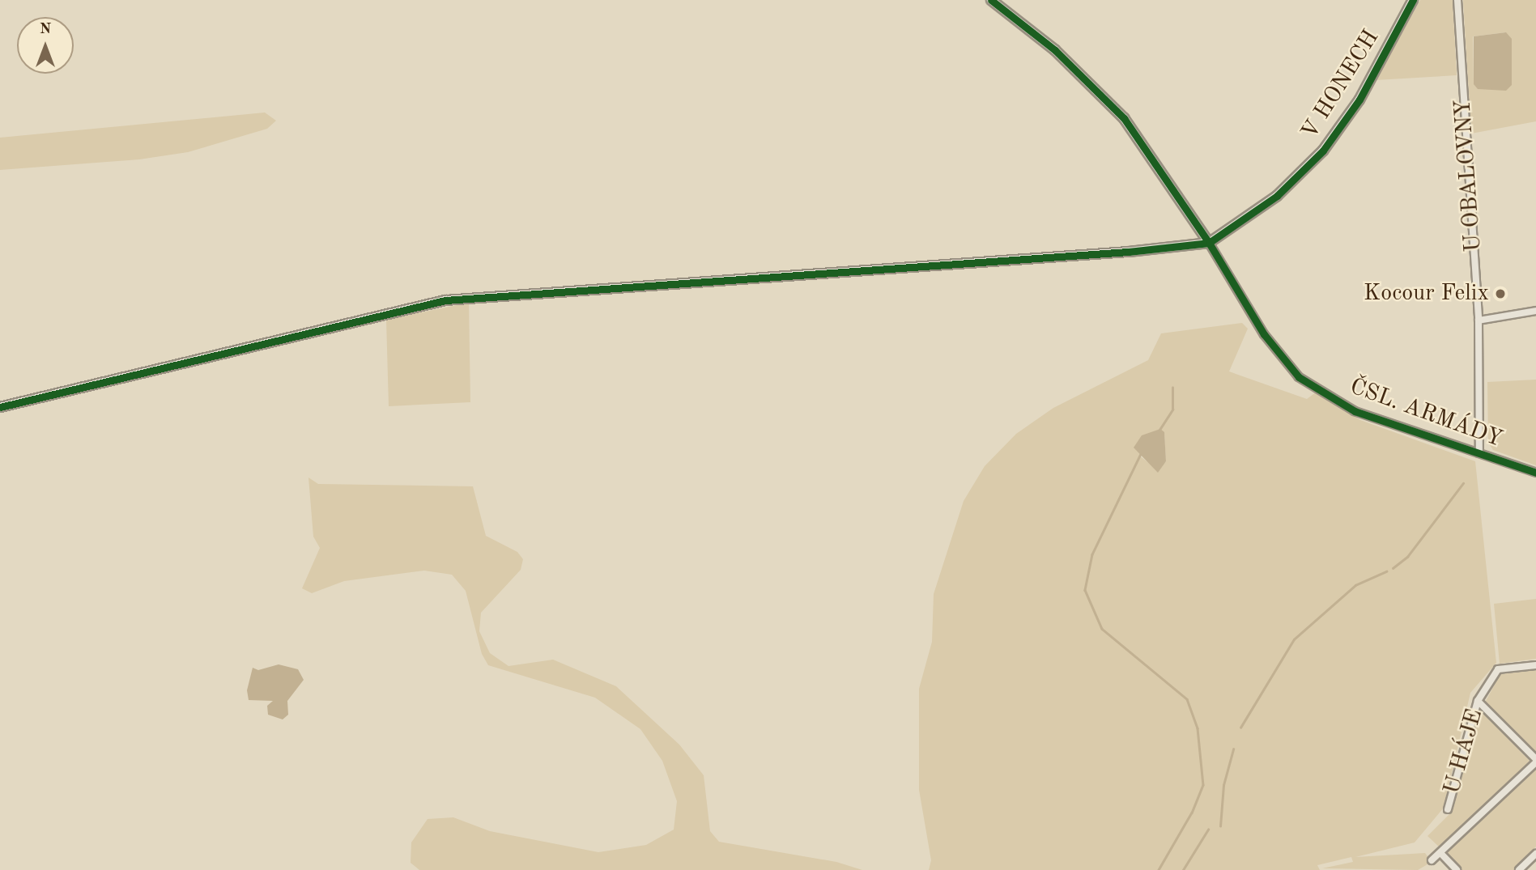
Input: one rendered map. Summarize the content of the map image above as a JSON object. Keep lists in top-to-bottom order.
{
  "streets": {
    "street": [
      "V HONECH",
      "U OBALOVNY",
      "ČSL. ARMÁDY",
      "U HÁJE"
    ]
  },
  "crossings": [
    ["V HONECH", "ČSL. ARMÁDY"],
    ["U OBALOVNY", "ČSL. ARMÁDY"]
  ],
  "places": ["Kocour Felix"],
  "north": "top"
}
